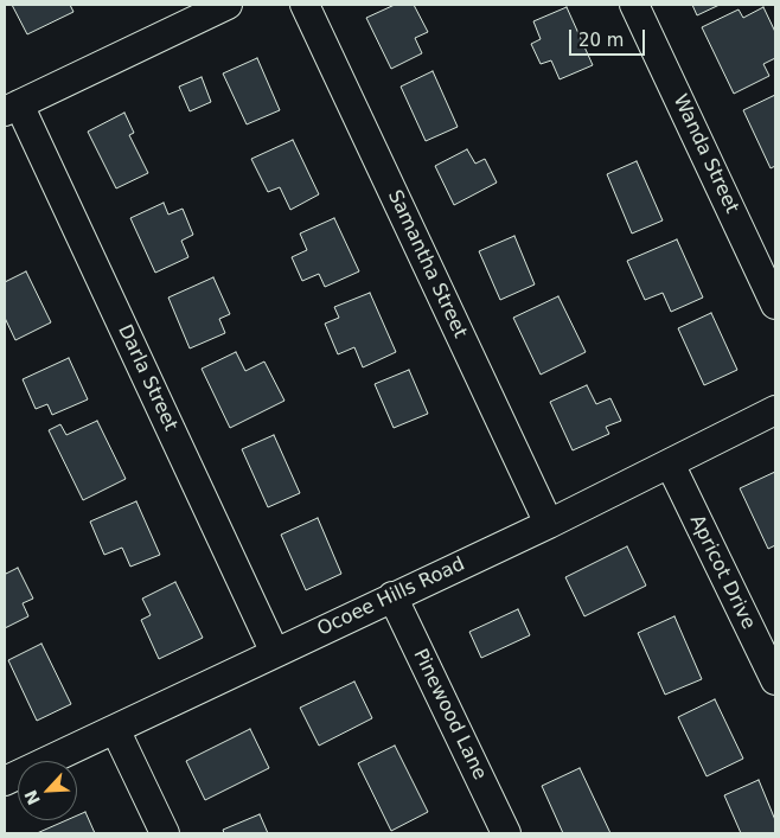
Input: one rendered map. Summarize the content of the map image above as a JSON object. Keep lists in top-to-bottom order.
{
  "streets": {
    "street": [
      "Wanda Street",
      "Samantha Street",
      "Darla Street",
      "Apricot Drive",
      "Ocoee Hills Road",
      "Pinewood Lane"
    ]
  },
  "crossings": [
    ["Samantha Street", "Ocoee Hills Road"],
    ["Darla Street", "Ocoee Hills Road"],
    ["Apricot Drive", "Ocoee Hills Road"],
    ["Ocoee Hills Road", "Pinewood Lane"]
  ],
  "scale_bar": "20 m",
  "north": "bottom left"
}
